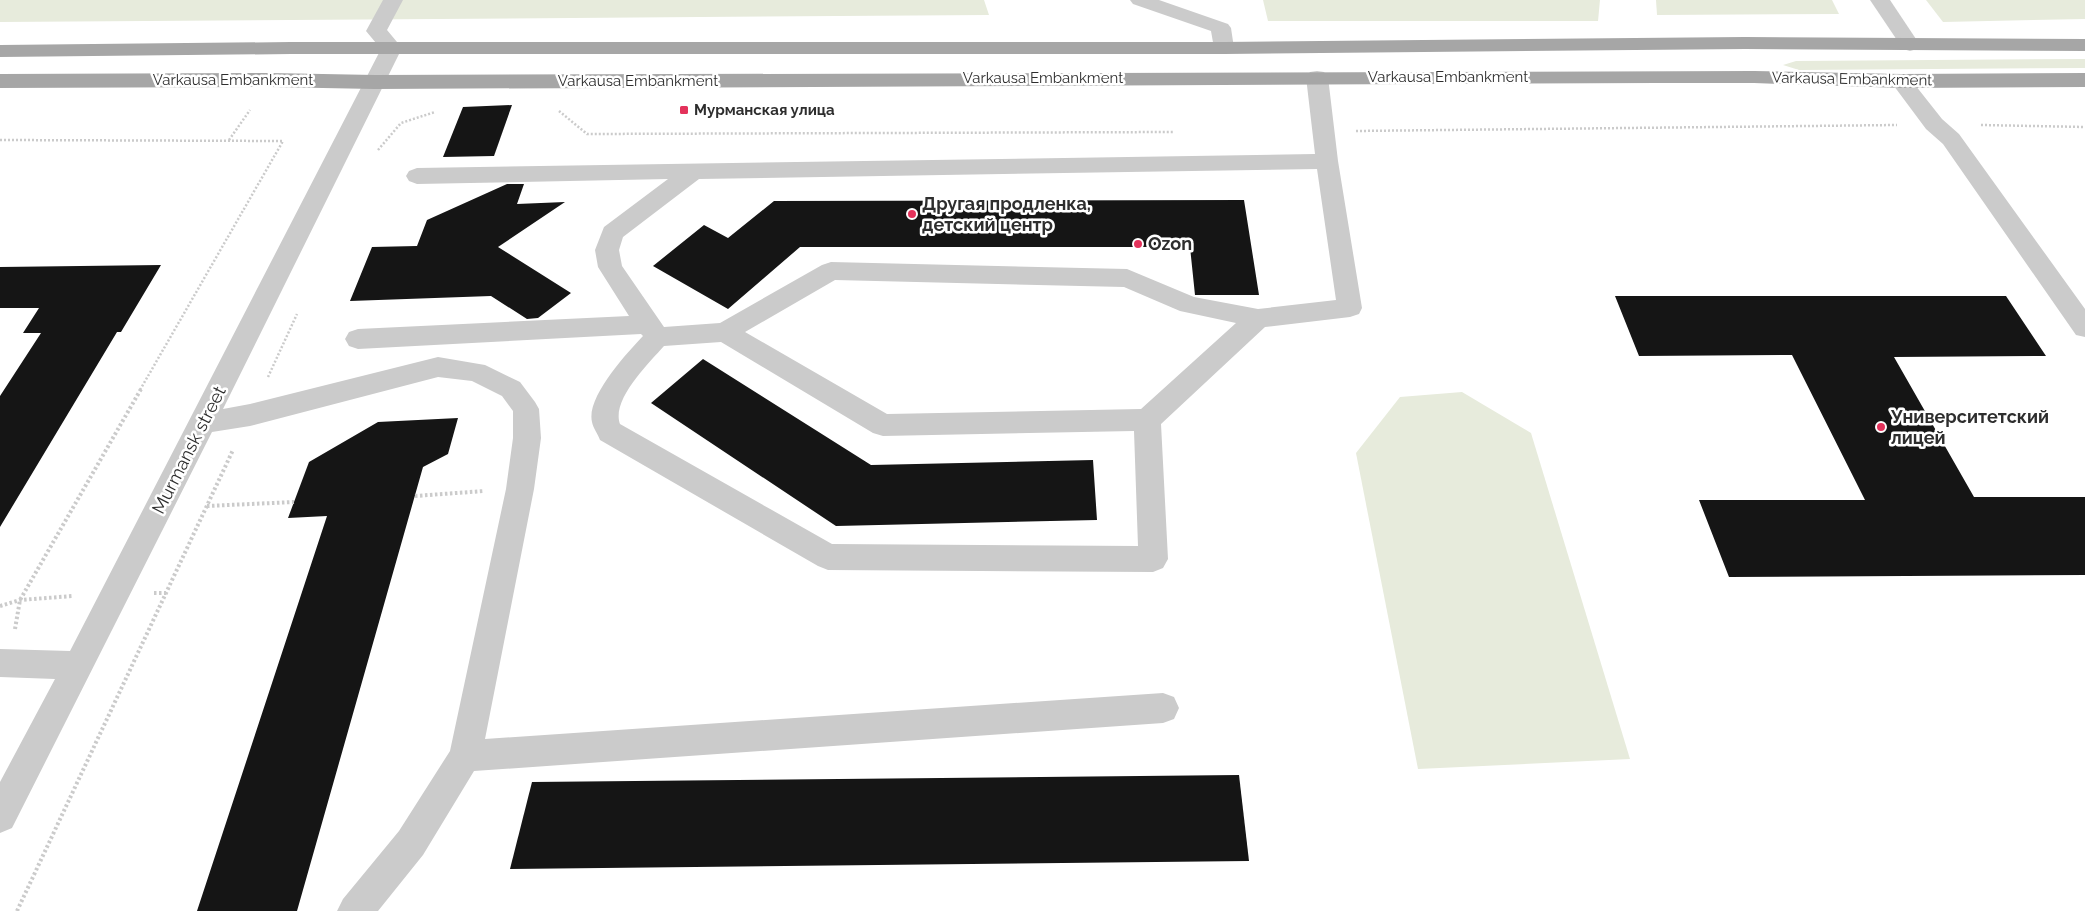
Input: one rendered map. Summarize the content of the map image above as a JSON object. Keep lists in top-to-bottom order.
{
  "streets": {
    "main road": ["Varkausa Embankment"],
    "street": ["Murmansk street"]
  },
  "crossings": [
    ["Varkausa Embankment", "Murmansk street"]
  ],
  "places": {
    "transit": ["Мурманская улица"],
    "other": ["Другая продленка, детский центр", "Ozon", "Университетский лицей"]
  }
}
